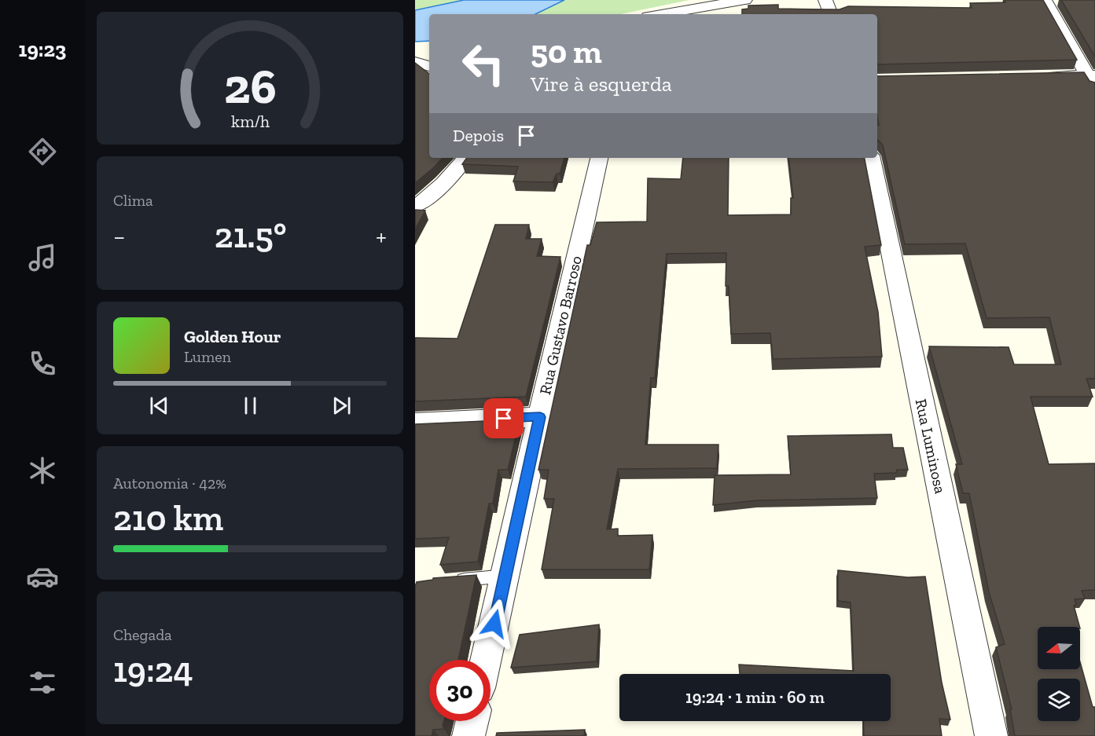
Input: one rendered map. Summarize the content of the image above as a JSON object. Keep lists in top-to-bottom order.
{
  "streets": {
    "street": ["Rua Gustavo Barroso", "Rua Luminosa"]
  },
  "north": "left",
  "page": {
    "tabs": "19:23",
    "turn": ["50 m", "Vire à esquerda"],
    "then": "Depois",
    "tile": [
      "Clima",
      ["Autonomia · 42%", "210 km"],
      ["Chegada", "19:24"]
    ],
    "heat": ["−", "21.5°", "+"],
    "song": ["Golden Hour", "Lumen"],
    "limit": "30",
    "trip": "19:24 · 1 min · 60 m",
    "gauge": ["26", "km/h"]
  }
}
